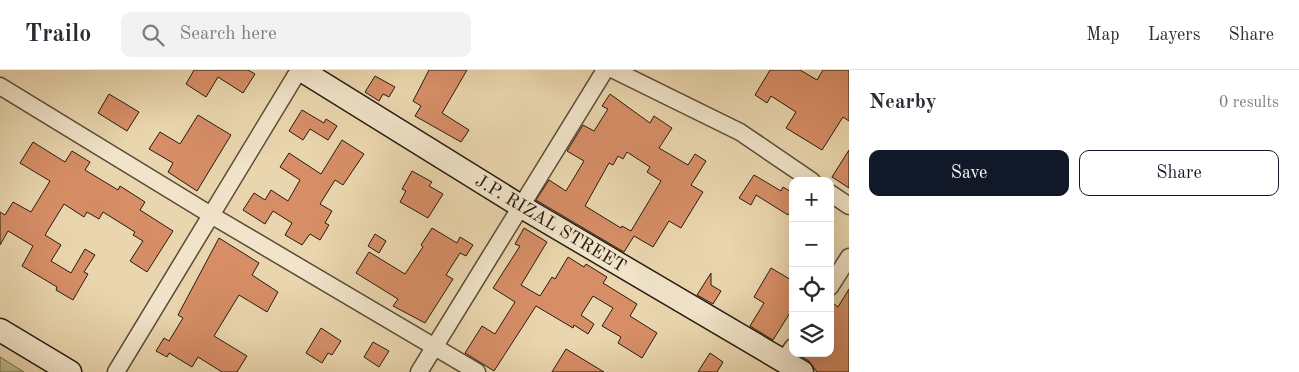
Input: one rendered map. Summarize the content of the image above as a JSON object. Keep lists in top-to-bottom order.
{
  "streets": {
    "street": ["J.P. RIZAL STREET"]
  },
  "page": {
    "header": "Trailo",
    "search": "Search here",
    "nav": ["Map", "Layers", "Share"],
    "heading": ["Nearby", "0 results"],
    "buttons": ["Save", "Share"],
    "map_buttons": ["+", "−"]
  }
}
